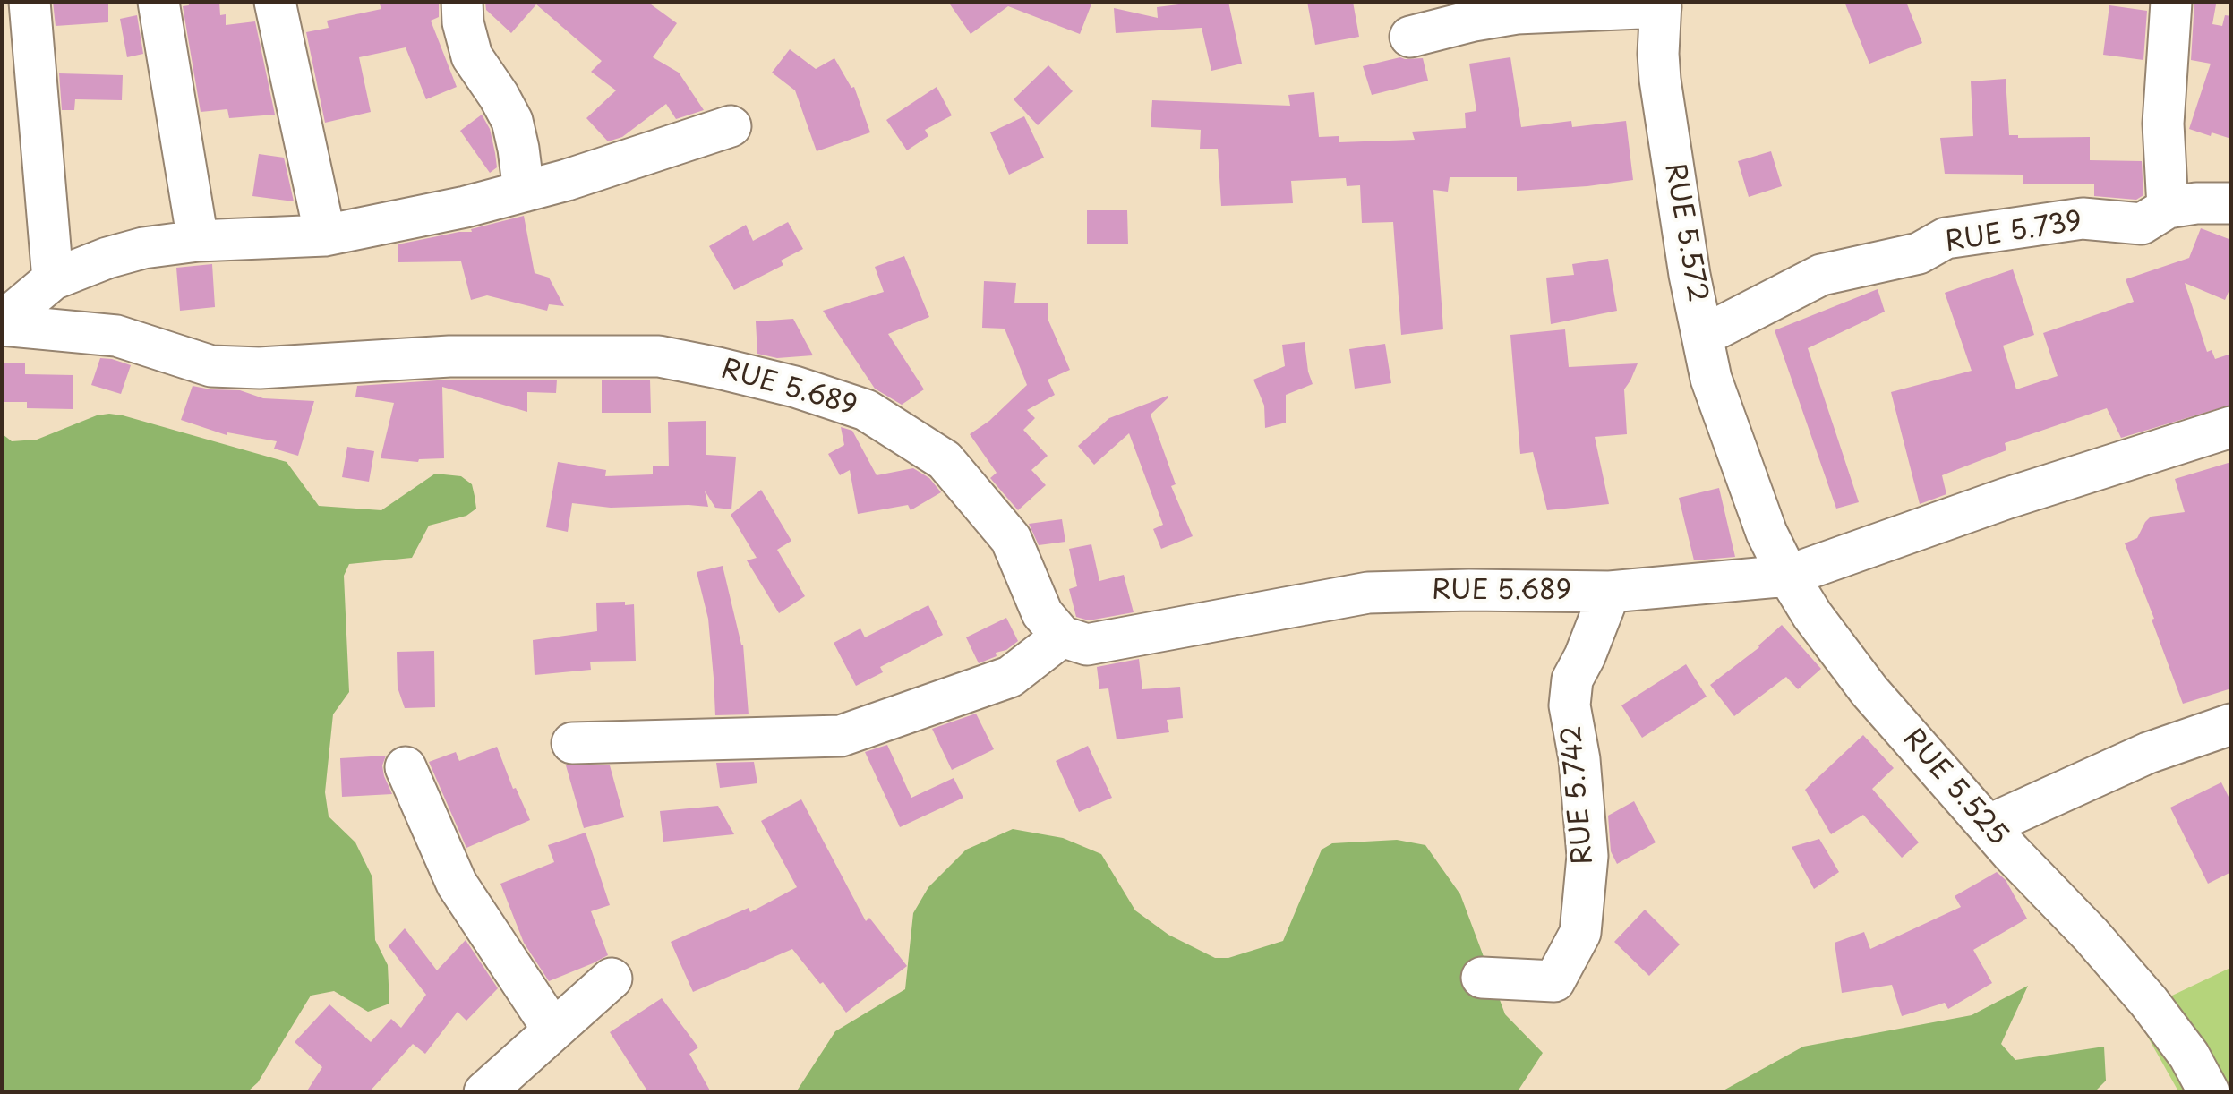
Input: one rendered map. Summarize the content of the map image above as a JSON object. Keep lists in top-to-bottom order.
{
  "streets": {
    "street": [
      "RUE 5.572",
      "RUE 5.739",
      "RUE 5.689",
      "RUE 5.525",
      "RUE 5.742"
    ]
  },
  "crossings": [
    ["RUE 5.572", "RUE 5.739"],
    ["RUE 5.572", "RUE 5.525"],
    ["RUE 5.689", "RUE 5.525"],
    ["RUE 5.689", "RUE 5.742"]
  ]
}
